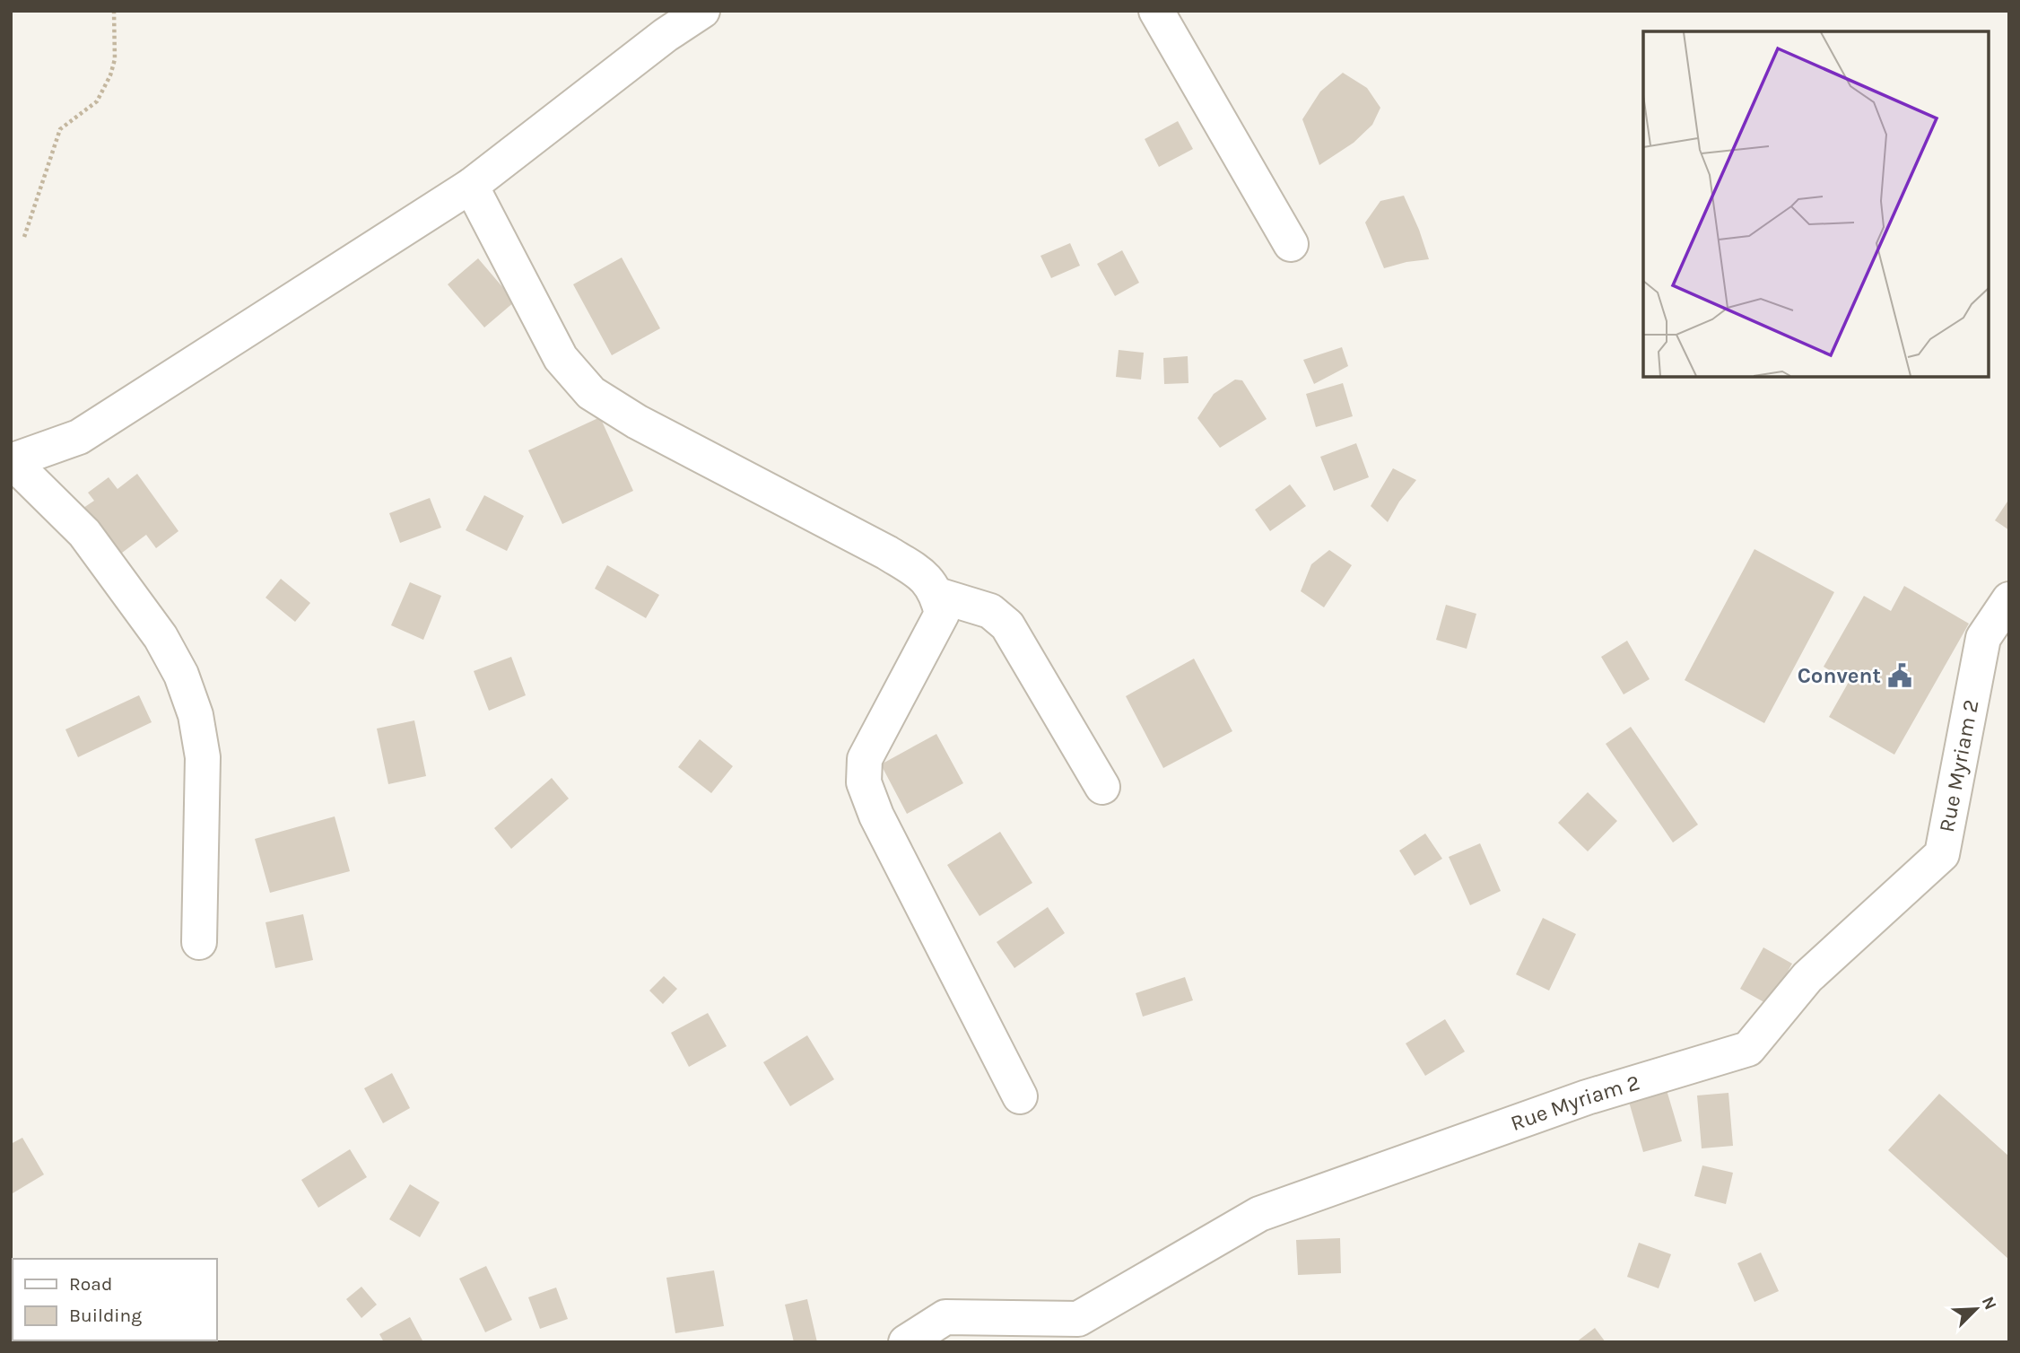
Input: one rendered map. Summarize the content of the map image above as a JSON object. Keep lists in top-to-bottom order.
{
  "streets": {
    "street": ["Rue Myriam 2"]
  },
  "places": {
    "public building": ["Convent"]
  },
  "legend": ["Road", "Building"],
  "north": "top right"
}
